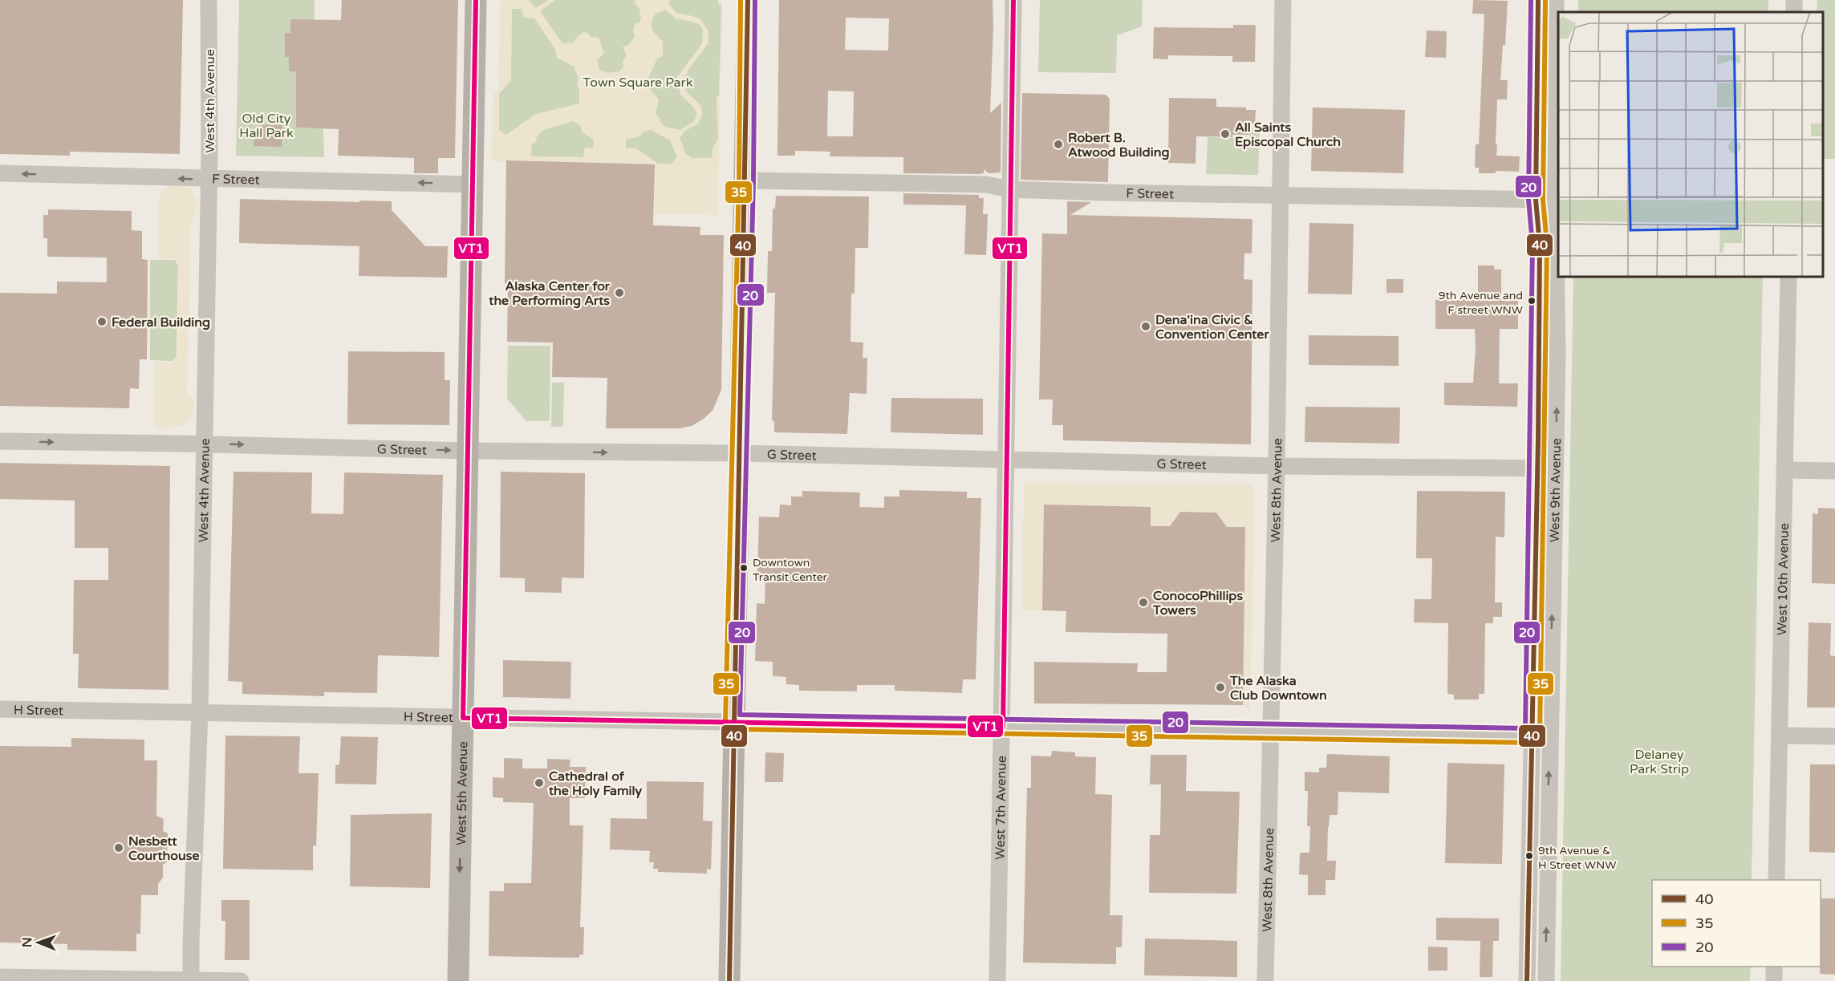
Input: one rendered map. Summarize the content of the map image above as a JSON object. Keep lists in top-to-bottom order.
{
  "streets": {
    "main road": ["West 5th Avenue"],
    "street": [
      "West 4th Avenue",
      "F Street",
      "G Street",
      "West 8th Avenue",
      "West 9th Avenue",
      "West 10th Avenue",
      "H Street",
      "West 7th Avenue"
    ]
  },
  "crossings": [
    ["West 4th Avenue", "F Street"],
    ["West 4th Avenue", "G Street"],
    ["West 4th Avenue", "H Street"],
    ["F Street", "West 8th Avenue"],
    ["F Street", "West 9th Avenue"],
    ["F Street", "West 5th Avenue"],
    ["F Street", "West 7th Avenue"],
    ["G Street", "West 8th Avenue"],
    ["G Street", "West 9th Avenue"],
    ["G Street", "West 5th Avenue"],
    ["G Street", "West 7th Avenue"],
    ["West 8th Avenue", "H Street"],
    ["West 9th Avenue", "H Street"],
    ["H Street", "West 5th Avenue"],
    ["H Street", "West 7th Avenue"]
  ],
  "one_way": ["F Street", "G Street"],
  "parks": ["Town Square Park", "Old City Hall Park", "Delaney Park Strip"],
  "places": [
    "All Saints Episcopal Church",
    "Robert B. Atwood Building",
    "Alaska Center for the Performing Arts",
    "9th Avenue and F street WNW",
    "Federal Building",
    "Dena'ina Civic & Convention Center",
    "Downtown Transit Center",
    "ConocoPhillips Towers",
    "The Alaska Club Downtown",
    "Cathedral of the Holy Family",
    "Nesbett Courthouse",
    "9th Avenue & H Street WNW"
  ],
  "lines": [
    "transit line 40",
    "transit line 35",
    "transit line 20",
    "transit line VT1"
  ],
  "legend": ["40", "35", "20"],
  "north": "left"
}
